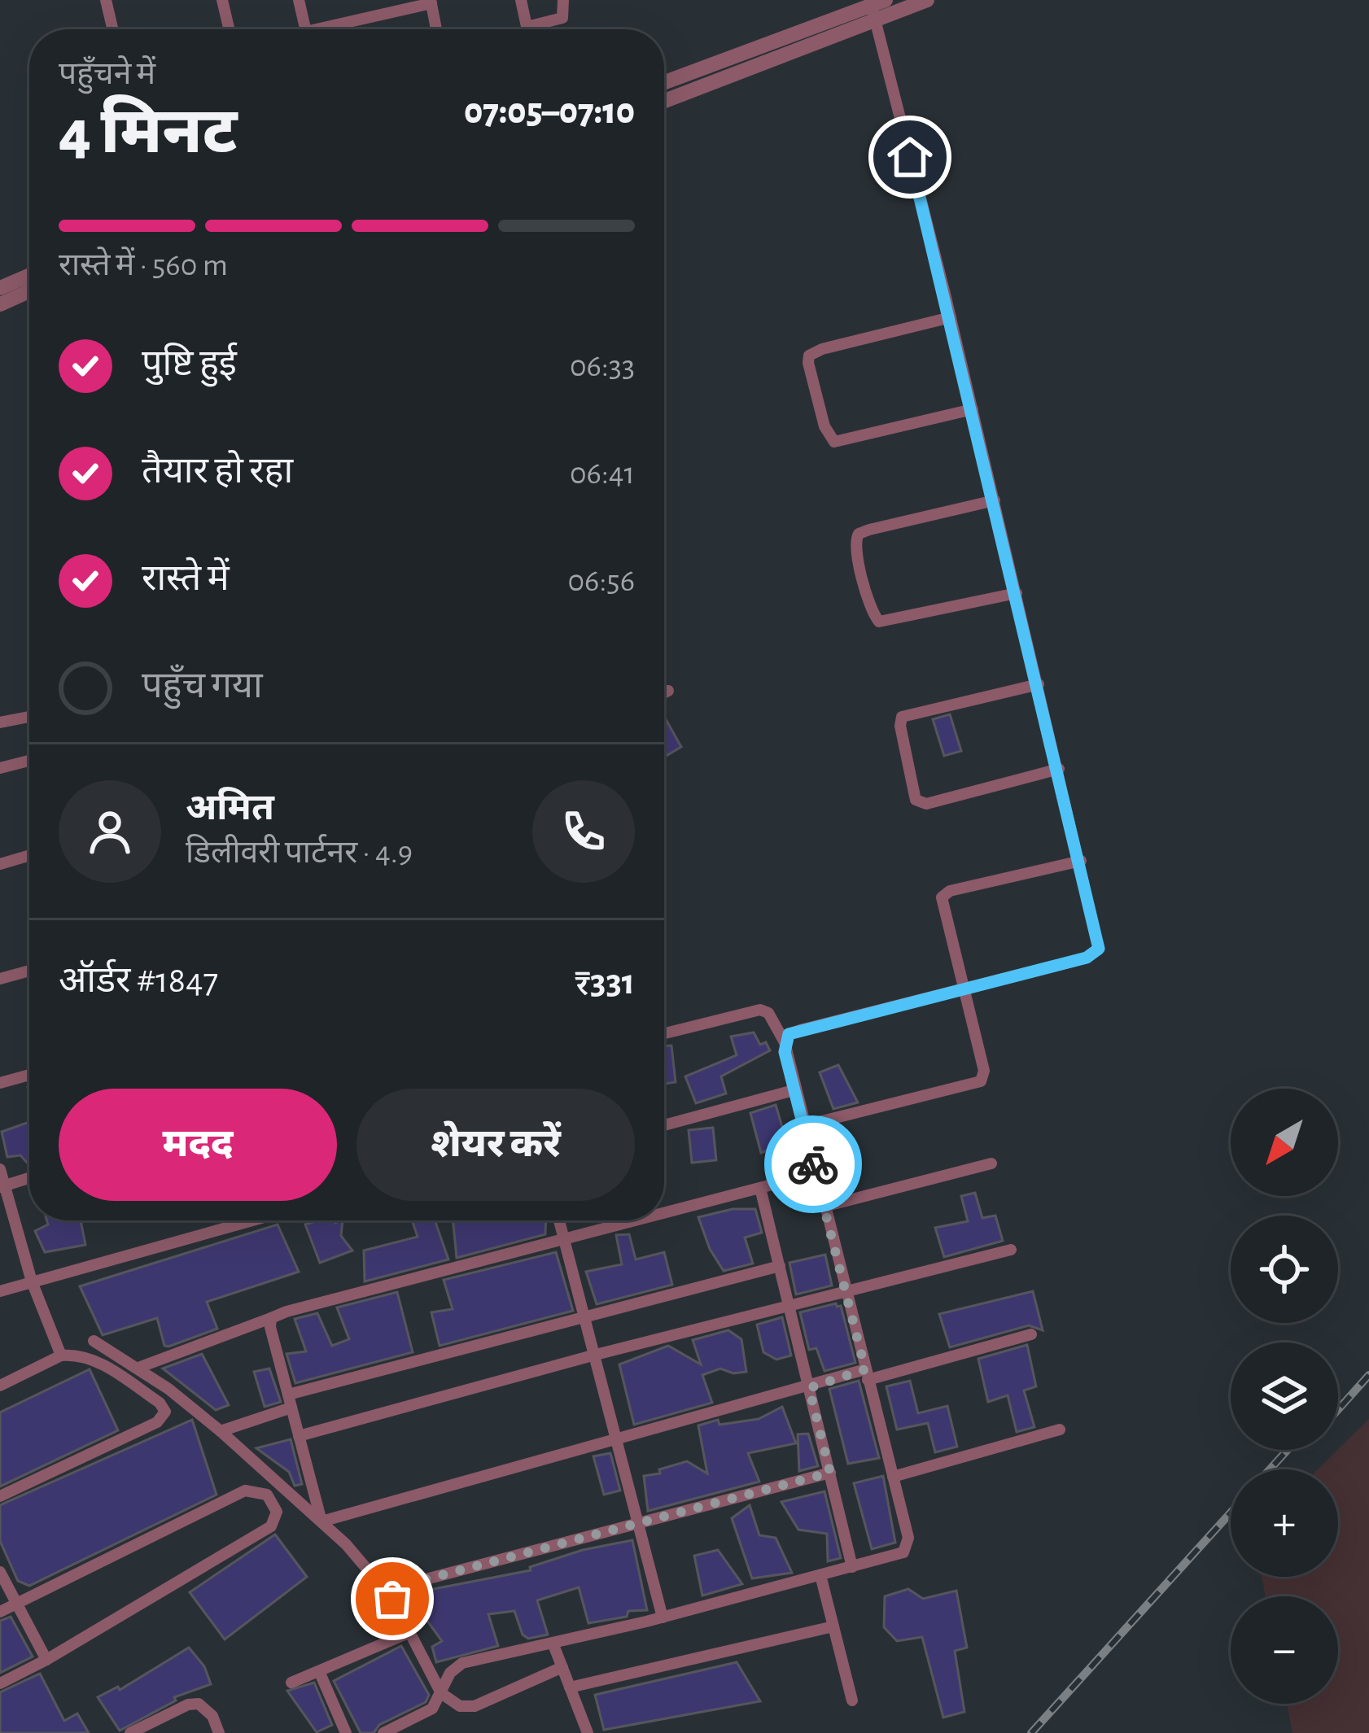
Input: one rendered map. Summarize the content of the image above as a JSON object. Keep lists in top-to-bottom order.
{
  "north": "bottom left",
  "page": {
    "heading": ["4 मिनट", "पहुँचने में", "07:05–07:10"],
    "panel": [
      "अमित",
      "डिलीवरी पार्टनर · 4.9",
      "ऑर्डर #1847",
      "₹331"
    ],
    "bar": "रास्ते में · 560 m",
    "list": [
      ["पुष्टि हुई", "06:33"],
      ["तैयार हो रहा", "06:41"],
      ["रास्ते में", "06:56"],
      "पहुँच गया"
    ],
    "buttons": ["मदद", "शेयर करें"],
    "map_buttons": ["+", "−"]
  }
}
